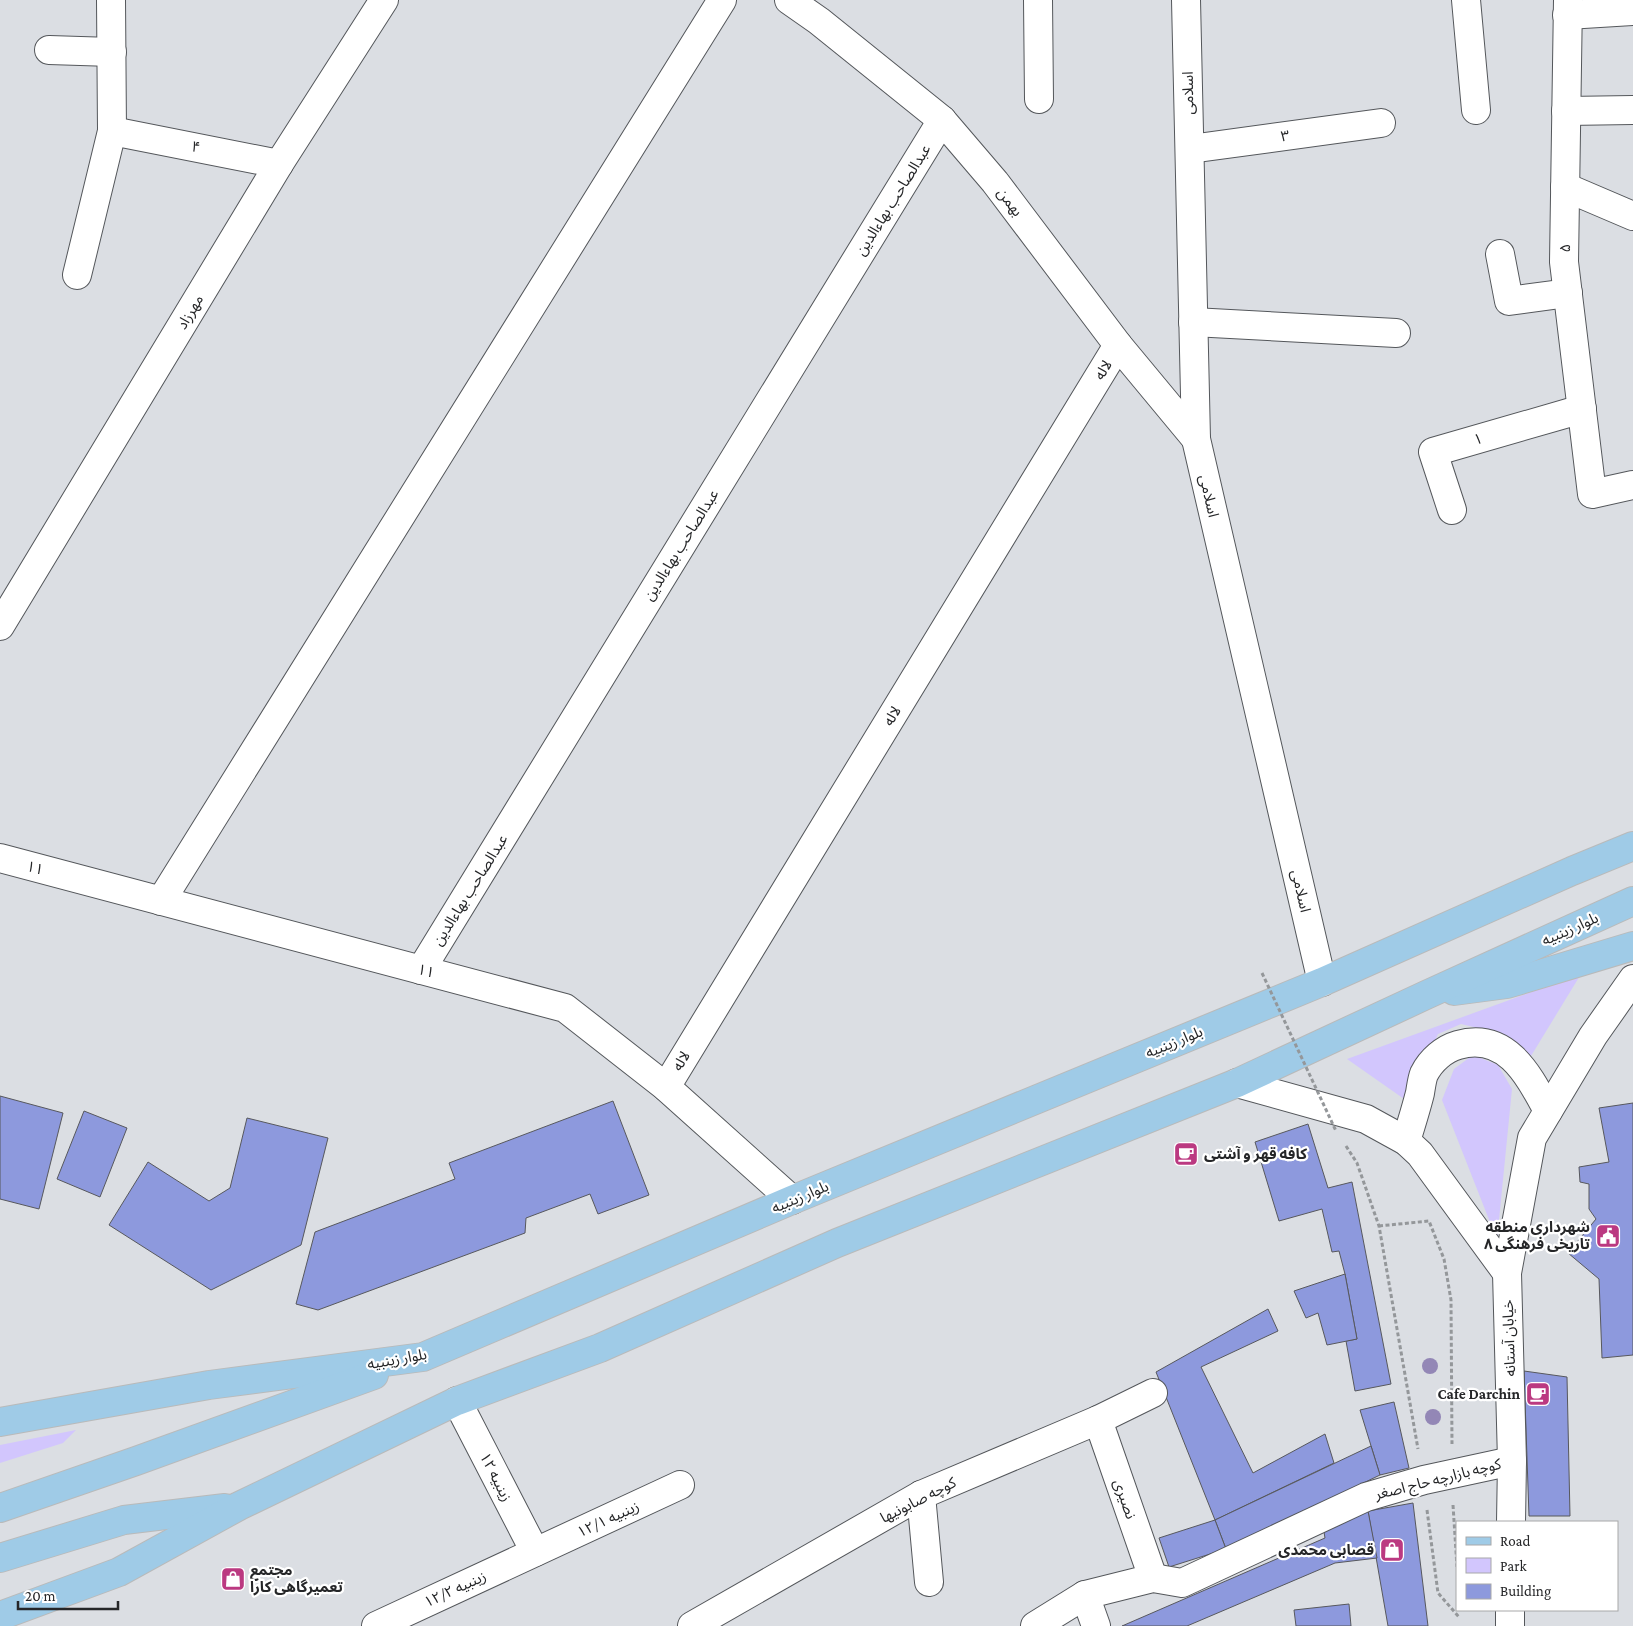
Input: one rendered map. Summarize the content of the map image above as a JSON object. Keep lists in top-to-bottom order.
{
  "streets": {
    "main road": ["بلوار زینبیه"],
    "street": [
      "اسلامی",
      "۳",
      "۴",
      "عبدالصاحب بهاءالدین",
      "بهمن",
      "۵",
      "مهرزاد",
      "لاله",
      "۱",
      "۱۱",
      "خیابان آستانه",
      "زینبیه ۱۲",
      "کوچه بازارچه حاج اصغر",
      "نصیری",
      "کوچه صابونیها",
      "زینبیه ۱۲/۱",
      "زینبیه ۱۲/۲"
    ]
  },
  "crossings": [
    ["اسلامی", "۳"],
    ["اسلامی", "بهمن"],
    ["اسلامی", "بلوار زینبیه"],
    ["۴", "مهرزاد"],
    ["عبدالصاحب بهاءالدین", "بهمن"],
    ["عبدالصاحب بهاءالدین", "۱۱"],
    ["بهمن", "لاله"],
    ["۵", "۱"],
    ["لاله", "۱۱"],
    ["۱۱", "بلوار زینبیه"],
    ["بلوار زینبیه", "زینبیه ۱۲"],
    ["خیابان آستانه", "کوچه بازارچه حاج اصغر"],
    ["زینبیه ۱۲", "زینبیه ۱۲/۱"],
    ["زینبیه ۱۲", "زینبیه ۱۲/۲"],
    ["کوچه بازارچه حاج اصغر", "نصیری"],
    ["نصیری", "کوچه صابونیها"],
    ["زینبیه ۱۲/۱", "زینبیه ۱۲/۲"]
  ],
  "places": {
    "cafe": ["کافه قهر و آشتی", "Cafe Darchin"],
    "public building": ["شهرداری منطقه تاریخی فرهنگی ۸"],
    "shop": ["قصابی محمدی", "مجتمع تعمیرگاهی کارا"]
  },
  "legend": ["Road", "Park", "Building"],
  "scale_bar": "20 m"
}
